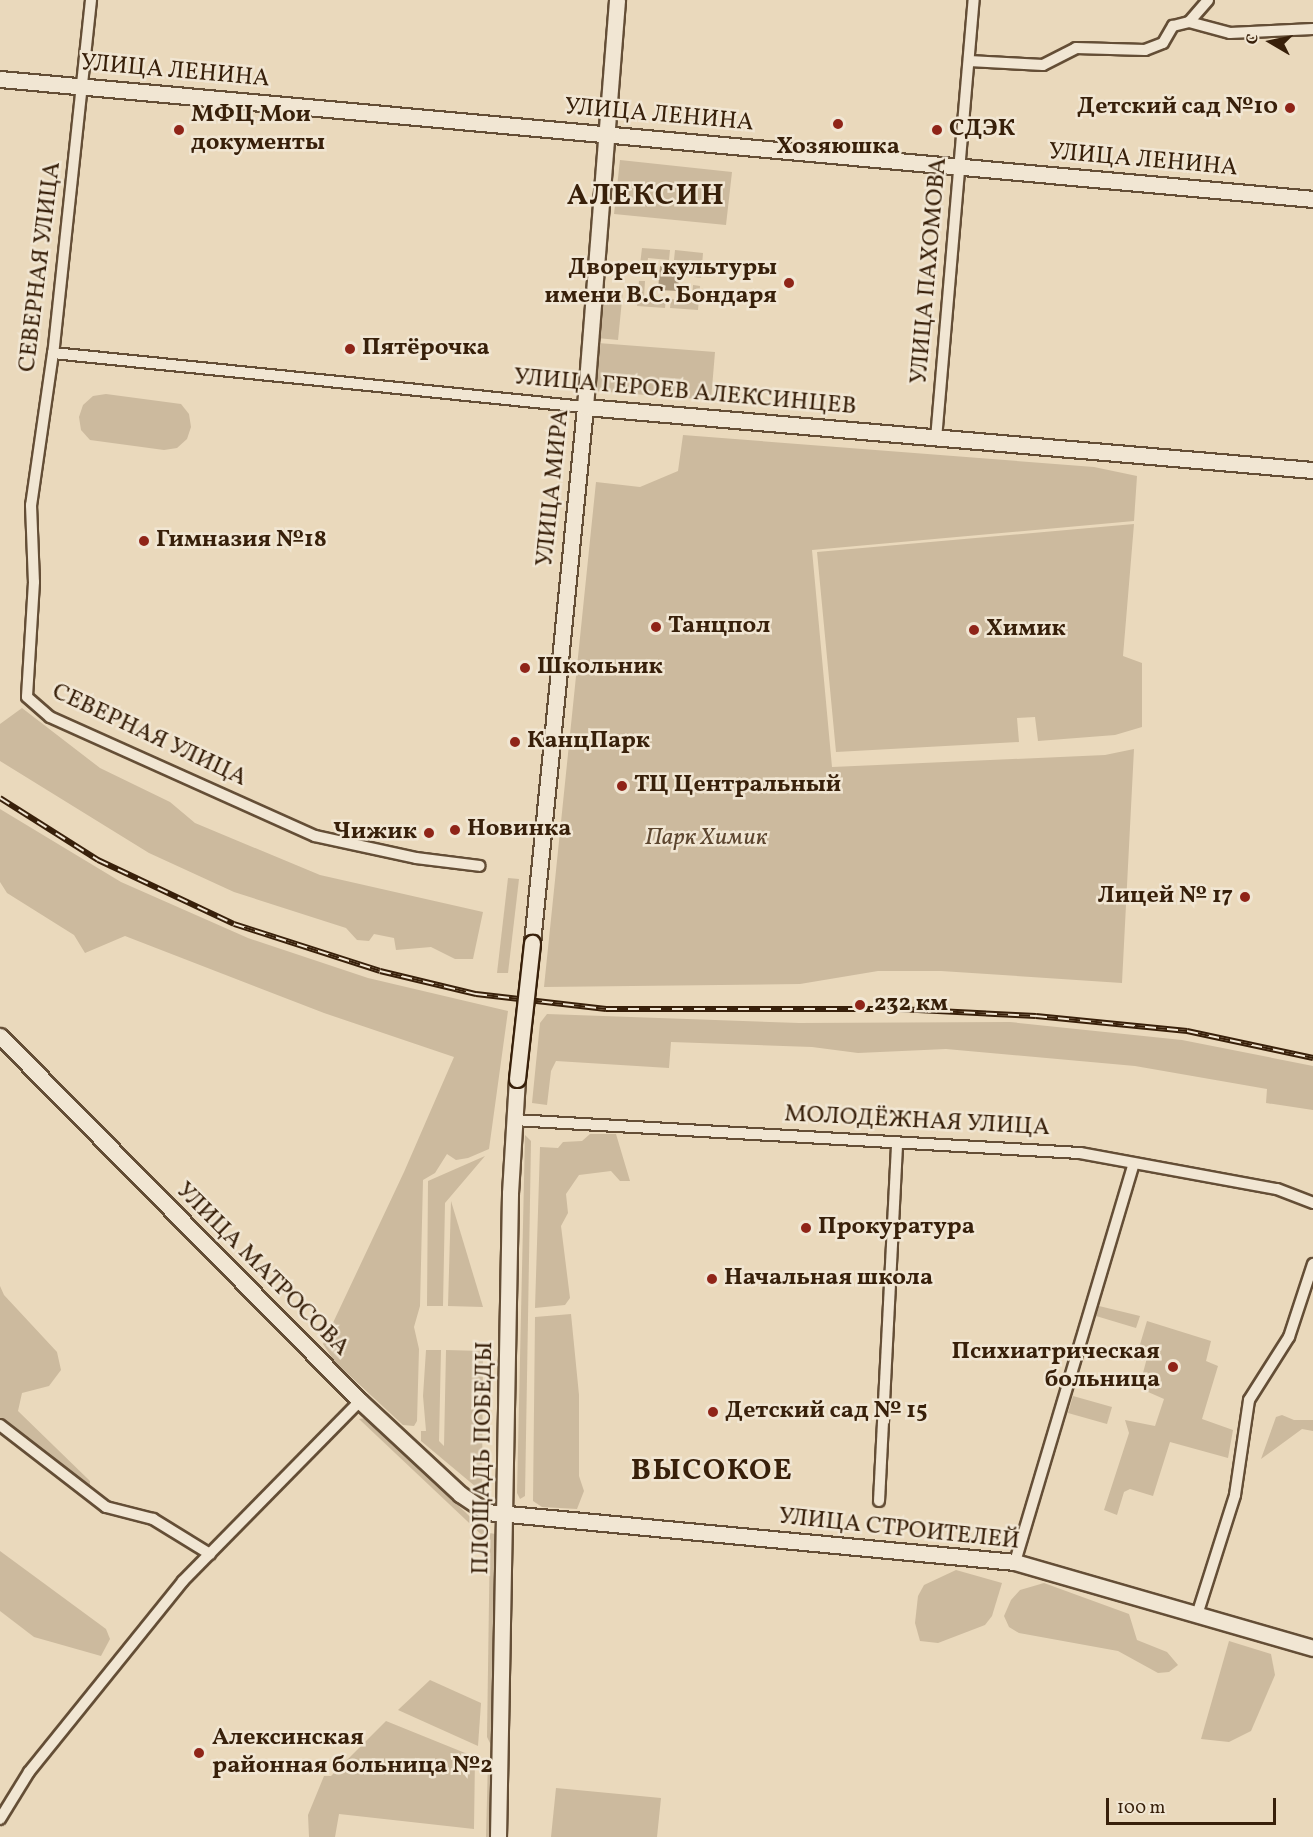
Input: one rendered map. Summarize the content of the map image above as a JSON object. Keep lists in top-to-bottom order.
{
  "streets": {
    "street": [
      "УЛИЦА ЛЕНИНА",
      "СЕВЕРНАЯ УЛИЦА",
      "УЛИЦА ПАХОМОВА",
      "УЛИЦА ГЕРОЕВ АЛЕКСИНЦЕВ",
      "УЛИЦА МИРА",
      "МОЛОДЁЖНАЯ УЛИЦА",
      "УЛИЦА МАТРОСОВА",
      "ПЛОЩАДЬ ПОБЕДЫ",
      "УЛИЦА СТРОИТЕЛЕЙ"
    ]
  },
  "crossings": [
    ["УЛИЦА ЛЕНИНА", "СЕВЕРНАЯ УЛИЦА"],
    ["УЛИЦА ЛЕНИНА", "УЛИЦА ПАХОМОВА"],
    ["УЛИЦА ЛЕНИНА", "УЛИЦА МИРА"],
    ["СЕВЕРНАЯ УЛИЦА", "УЛИЦА ГЕРОЕВ АЛЕКСИНЦЕВ"],
    ["УЛИЦА ПАХОМОВА", "УЛИЦА ГЕРОЕВ АЛЕКСИНЦЕВ"],
    ["УЛИЦА ГЕРОЕВ АЛЕКСИНЦЕВ", "УЛИЦА МИРА"],
    ["УЛИЦА МИРА", "ПЛОЩАДЬ ПОБЕДЫ"],
    ["МОЛОДЁЖНАЯ УЛИЦА", "ПЛОЩАДЬ ПОБЕДЫ"],
    ["УЛИЦА МАТРОСОВА", "ПЛОЩАДЬ ПОБЕДЫ"],
    ["УЛИЦА МАТРОСОВА", "УЛИЦА СТРОИТЕЛЕЙ"],
    ["ПЛОЩАДЬ ПОБЕДЫ", "УЛИЦА СТРОИТЕЛЕЙ"]
  ],
  "districts": ["АЛЕКСИН", "ВЫСОКОЕ"],
  "parks": ["Парк Химик"],
  "places": [
    "Детский сад №10",
    "Хозяюшка",
    "МФЦ Мои документы",
    "СДЭК",
    "Дворец культуры имени В.С. Бондаря",
    "Пятёрочка",
    "Гимназия №18",
    "Танцпол",
    "Химик",
    "Школьник",
    "КанцПарк",
    "ТЦ Центральный",
    "Новинка",
    "Чижик",
    "Лицей № 17",
    "232 км",
    "Прокуратура",
    "Начальная школа",
    "Психиатрическая больница",
    "Детский сад № 15",
    "Алексинская районная больница №2"
  ],
  "scale_bar": "100 m",
  "north": "left"
}
